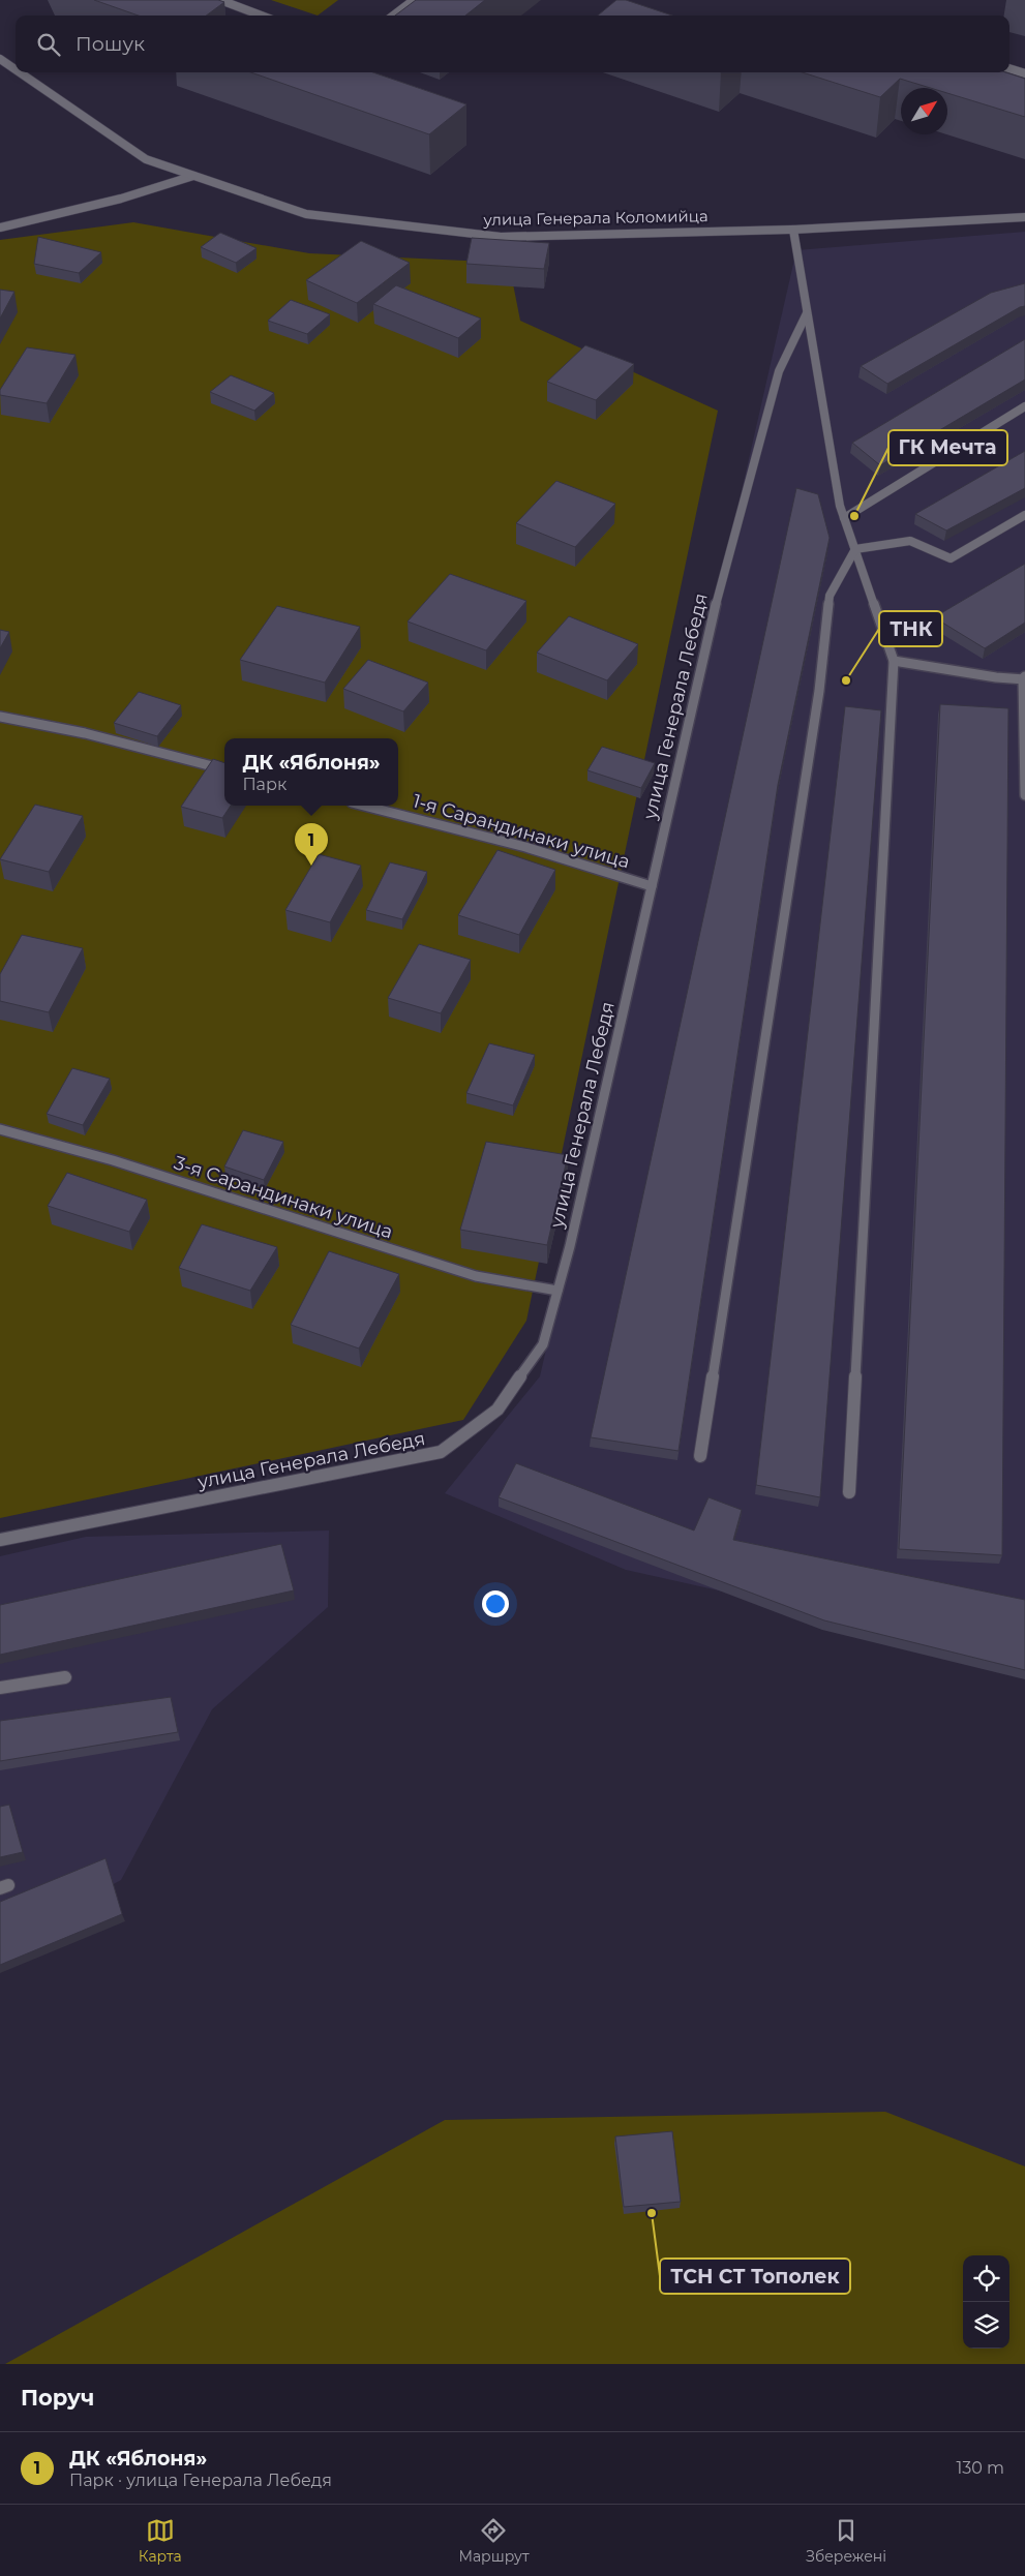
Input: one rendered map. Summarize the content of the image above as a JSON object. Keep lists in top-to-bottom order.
{
  "streets": {
    "street": [
      "улица Генерала Коломийца",
      "улица Генерала Лебедя",
      "1-я Сарандинаки улица",
      "3-я Сарандинаки улица"
    ]
  },
  "crossings": [
    ["улица Генерала Лебедя", "1-я Сарандинаки улица"],
    ["улица Генерала Лебедя", "3-я Сарандинаки улица"]
  ],
  "places": ["ГК Мечта", "ТНК", "ТСН СТ Тополек"],
  "north": "top right",
  "page": {
    "search": "Пошук",
    "popup": ["ДК «Яблоня»", "Парк"],
    "pins": "1",
    "heading": "Поруч",
    "list": [
      {
        "mark": "1",
        "name": "ДК «Яблоня»",
        "note": "Парк · улица Генерала Лебедя",
        "value": "130 m"
      }
    ],
    "nav": ["Карта", "Маршрут", "Збережені"]
  }
}
